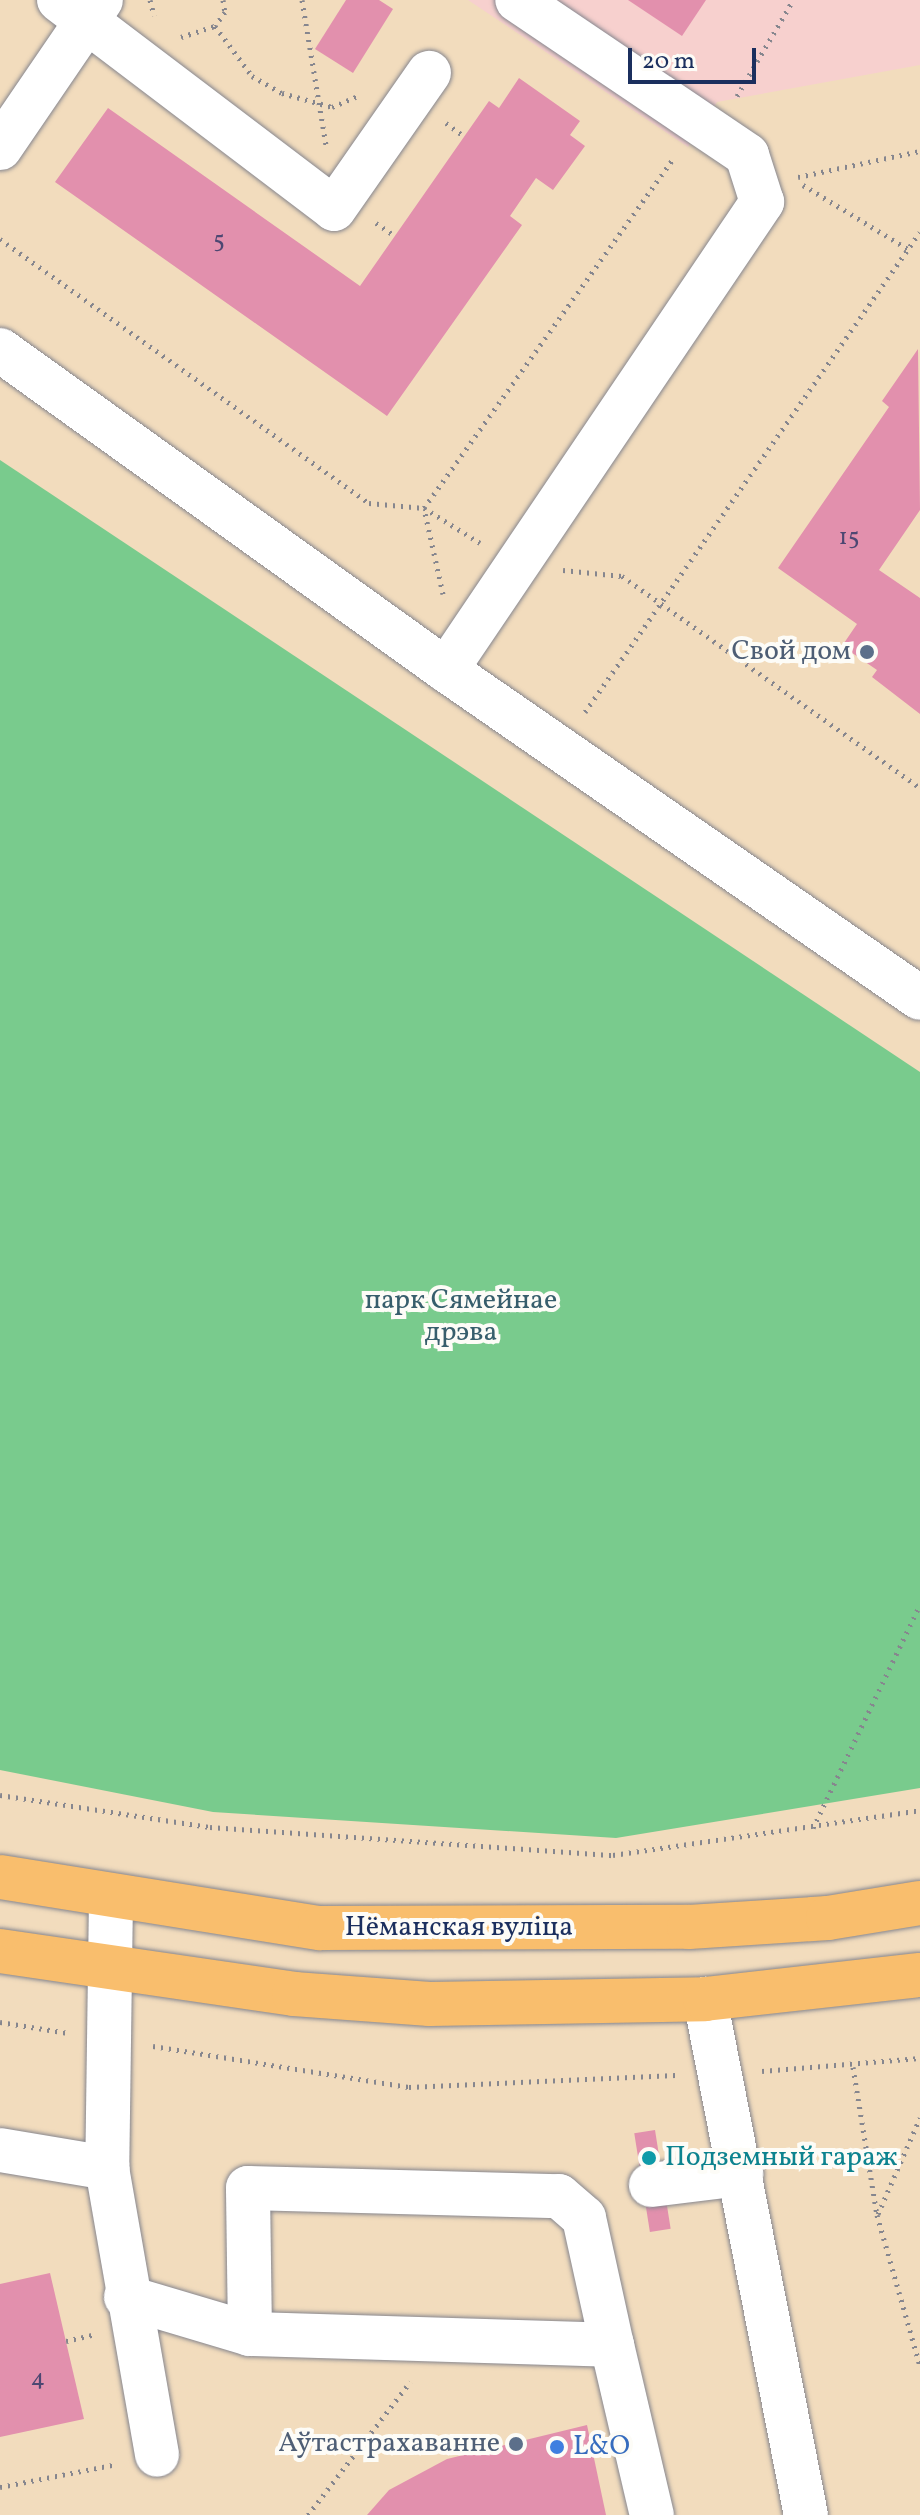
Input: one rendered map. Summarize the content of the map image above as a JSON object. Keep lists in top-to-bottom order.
{
  "streets": {
    "main road": ["Нёманская вуліца"]
  },
  "parks": ["парк Сямейнае дрэва"],
  "places": [
    "Свой дом",
    "Подземный гараж",
    "Аўтастрахаванне",
    "L&O"
  ],
  "house_numbers": ["5", "15", "4"],
  "scale_bar": "20 m"
}
